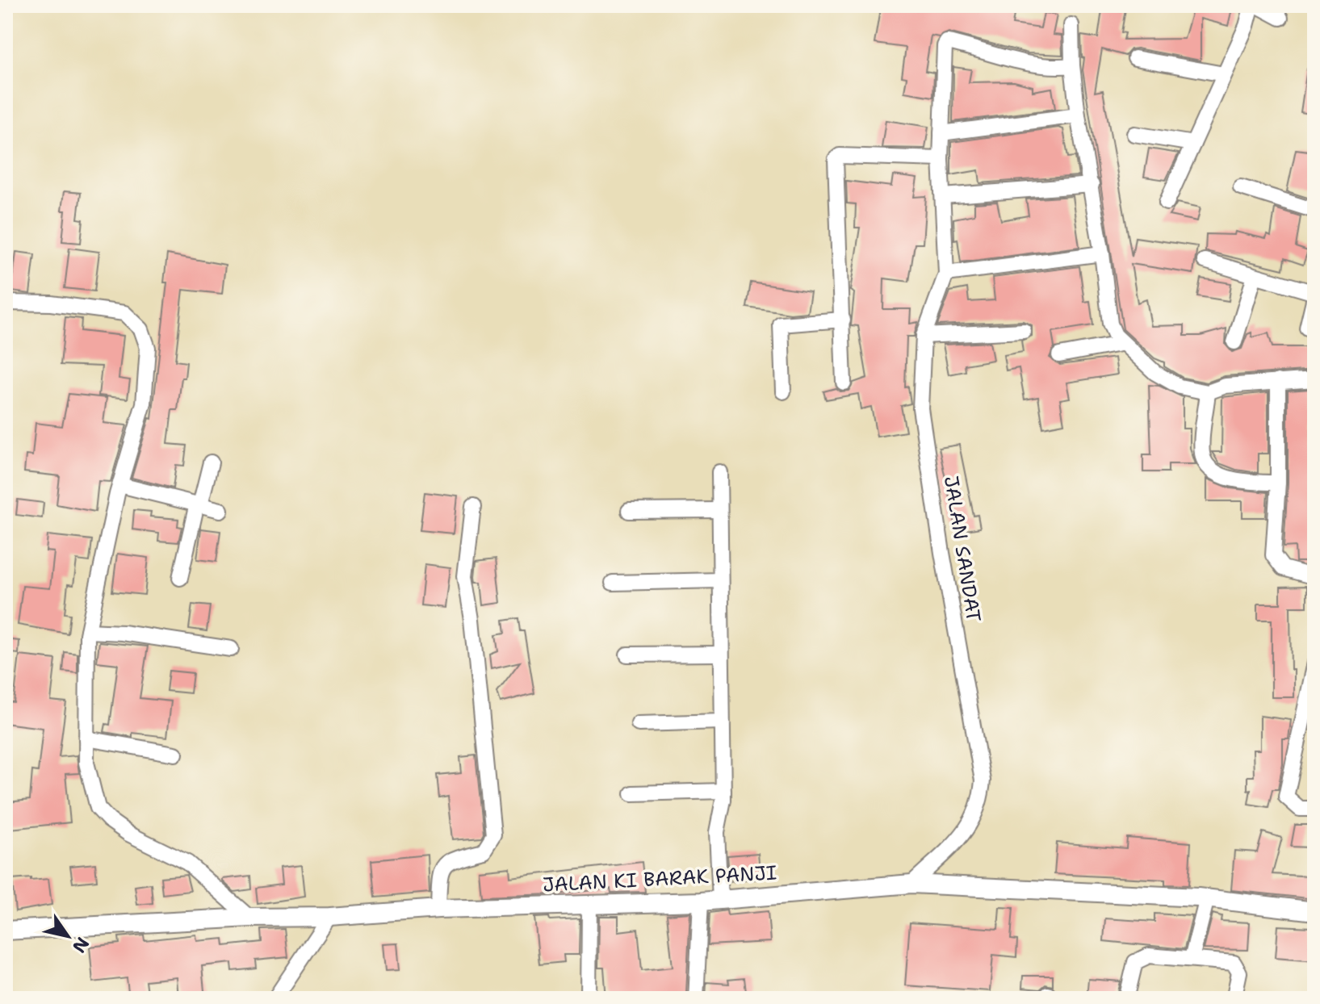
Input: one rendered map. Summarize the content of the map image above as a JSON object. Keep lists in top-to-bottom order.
{
  "streets": {
    "street": ["JALAN SANDAT", "JALAN KI BARAK PANJI"]
  },
  "crossings": [
    ["JALAN SANDAT", "JALAN KI BARAK PANJI"]
  ],
  "north": "bottom right"
}
